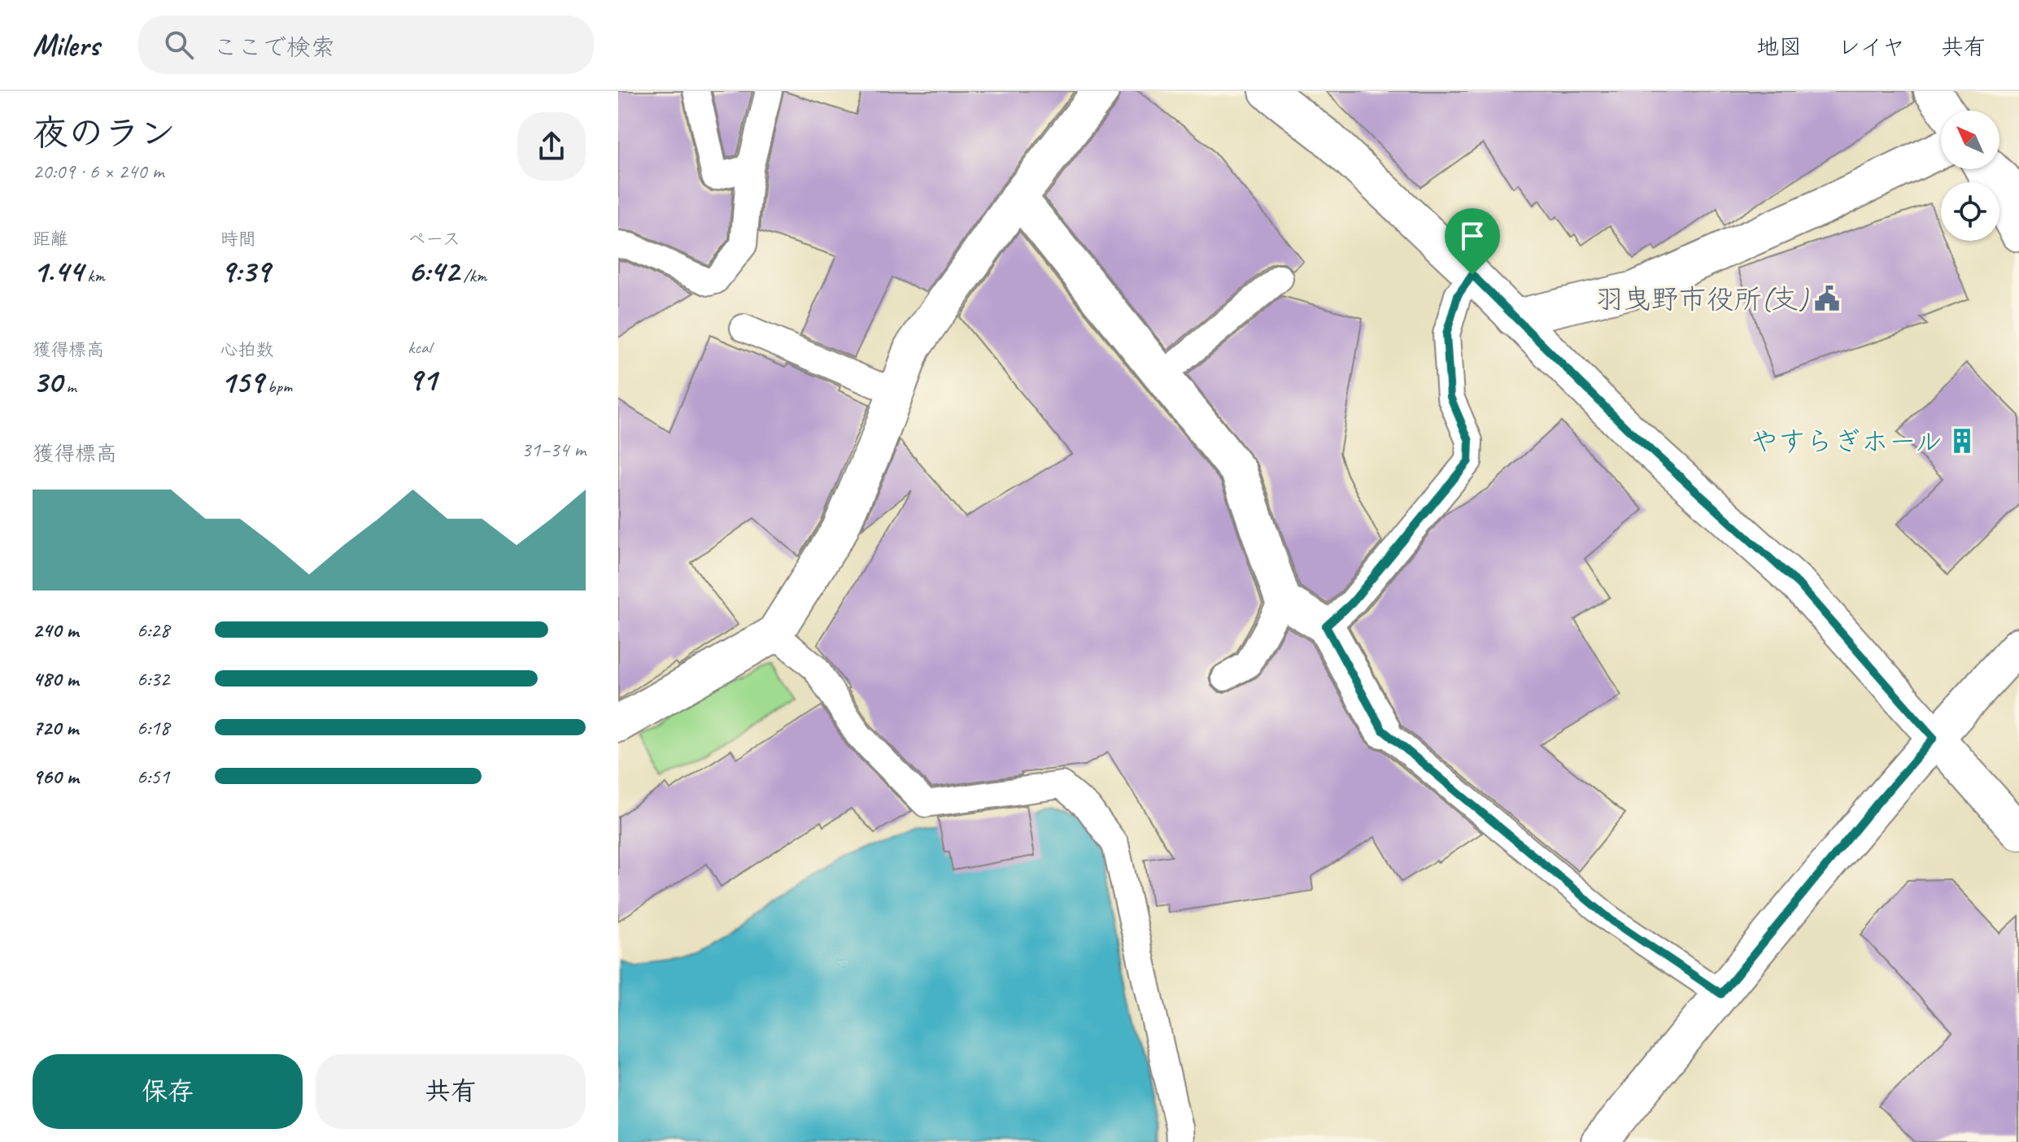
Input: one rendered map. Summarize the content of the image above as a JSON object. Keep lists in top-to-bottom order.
{
  "places": {
    "public building": ["羽曳野市役所(支)"],
    "building": ["やすらぎホール"]
  },
  "north": "top left",
  "page": {
    "header": "Milers",
    "search": "ここで検索",
    "nav": ["地図", "レイヤ", "共有"],
    "heading": ["夜のラン", "20:09 · 6 × 240 m"],
    "stats": [
      ["距離", "1.44 km"],
      ["時間", "9:39"],
      ["ペース", "6:42 /km"],
      ["獲得標高", "30 m"],
      ["心拍数", "159 bpm"],
      ["kcal", "91"]
    ],
    "chart": ["獲得標高", "31–34 m"],
    "list": [
      {
        "name": "240 m",
        "note": "6:28"
      },
      {
        "name": "480 m",
        "note": "6:32"
      },
      {
        "name": "720 m",
        "note": "6:18"
      },
      {
        "name": "960 m",
        "note": "6:51"
      }
    ],
    "buttons": ["保存", "共有"]
  }
}
